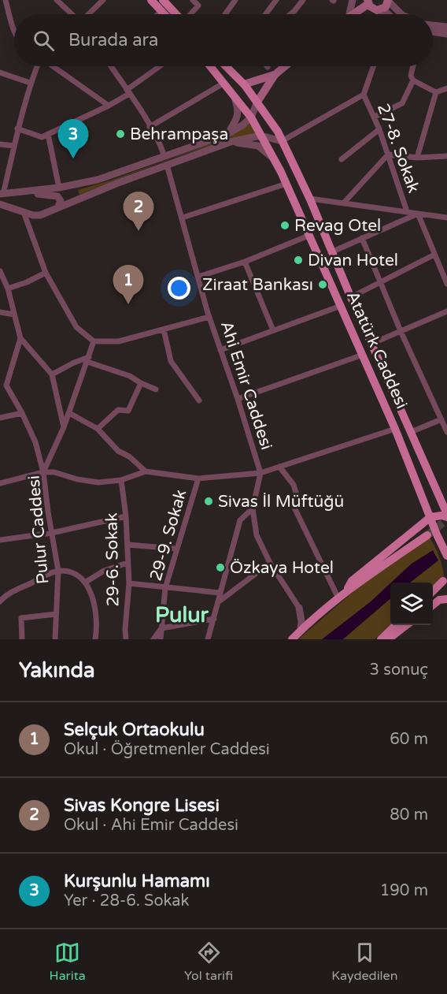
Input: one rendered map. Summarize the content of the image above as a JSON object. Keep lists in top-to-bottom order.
{
  "streets": {
    "main road": ["Atatürk Caddesi"],
    "street": [
      "27-8. Sokak",
      "Ahi Emir Caddesi",
      "Pulur Caddesi",
      "29-9. Sokak",
      "29-6. Sokak"
    ]
  },
  "districts": ["Pulur"],
  "places": [
    "Behrampaşa",
    "Revag Otel",
    "Divan Hotel",
    "Ziraat Bankası",
    "Sivas İl Müftüğü",
    "Özkaya Hotel"
  ],
  "page": {
    "search": "Burada ara",
    "pins": ["3", "2", "1"],
    "heading": ["Yakında", "3 sonuç"],
    "list": [
      {
        "mark": "1",
        "name": "Selçuk Ortaokulu",
        "note": "Okul · Öğretmenler Caddesi",
        "value": "60 m"
      },
      {
        "mark": "2",
        "name": "Sivas Kongre Lisesi",
        "note": "Okul · Ahi Emir Caddesi",
        "value": "80 m"
      },
      {
        "mark": "3",
        "name": "Kurşunlu Hamamı",
        "note": "Yer · 28-6. Sokak",
        "value": "190 m"
      }
    ],
    "nav": ["Harita", "Yol tarifi", "Kaydedilen"]
  }
}
